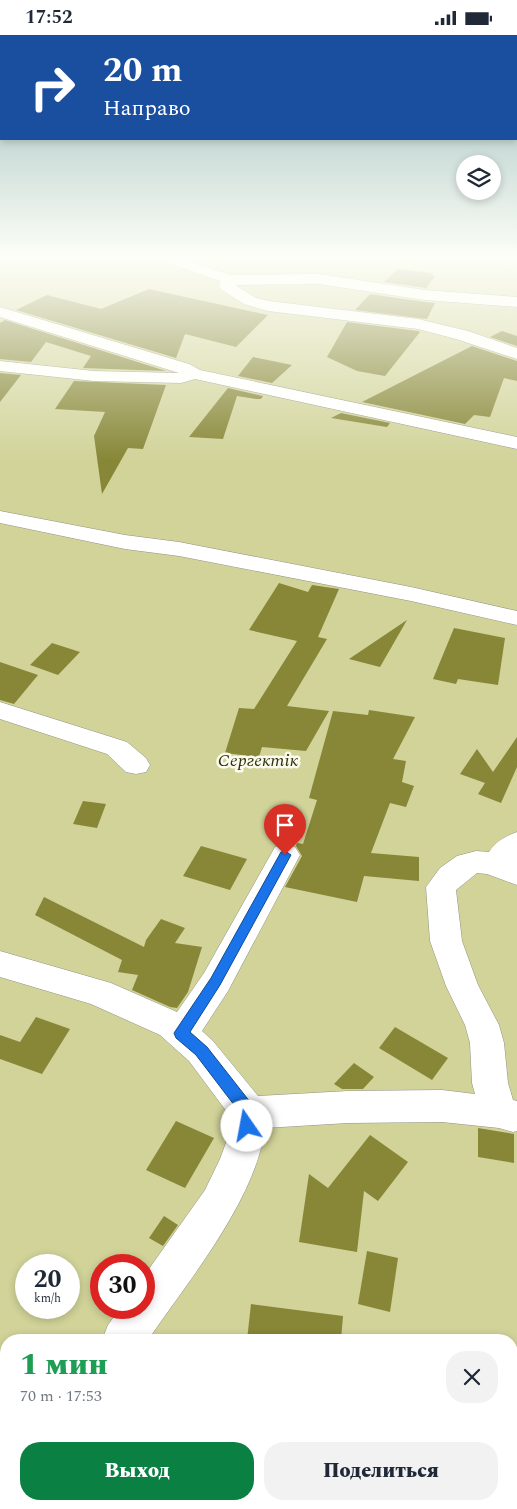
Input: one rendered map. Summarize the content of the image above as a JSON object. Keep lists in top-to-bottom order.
{
  "parks": ["Сергектік"],
  "page": {
    "status": "17:52",
    "turn": ["20 m", "Направо"],
    "speed": "20 km/h",
    "limit": "30",
    "heading": ["1 мин", "70 m · 17:53"],
    "buttons": ["Выход", "Поделиться"]
  }
}
